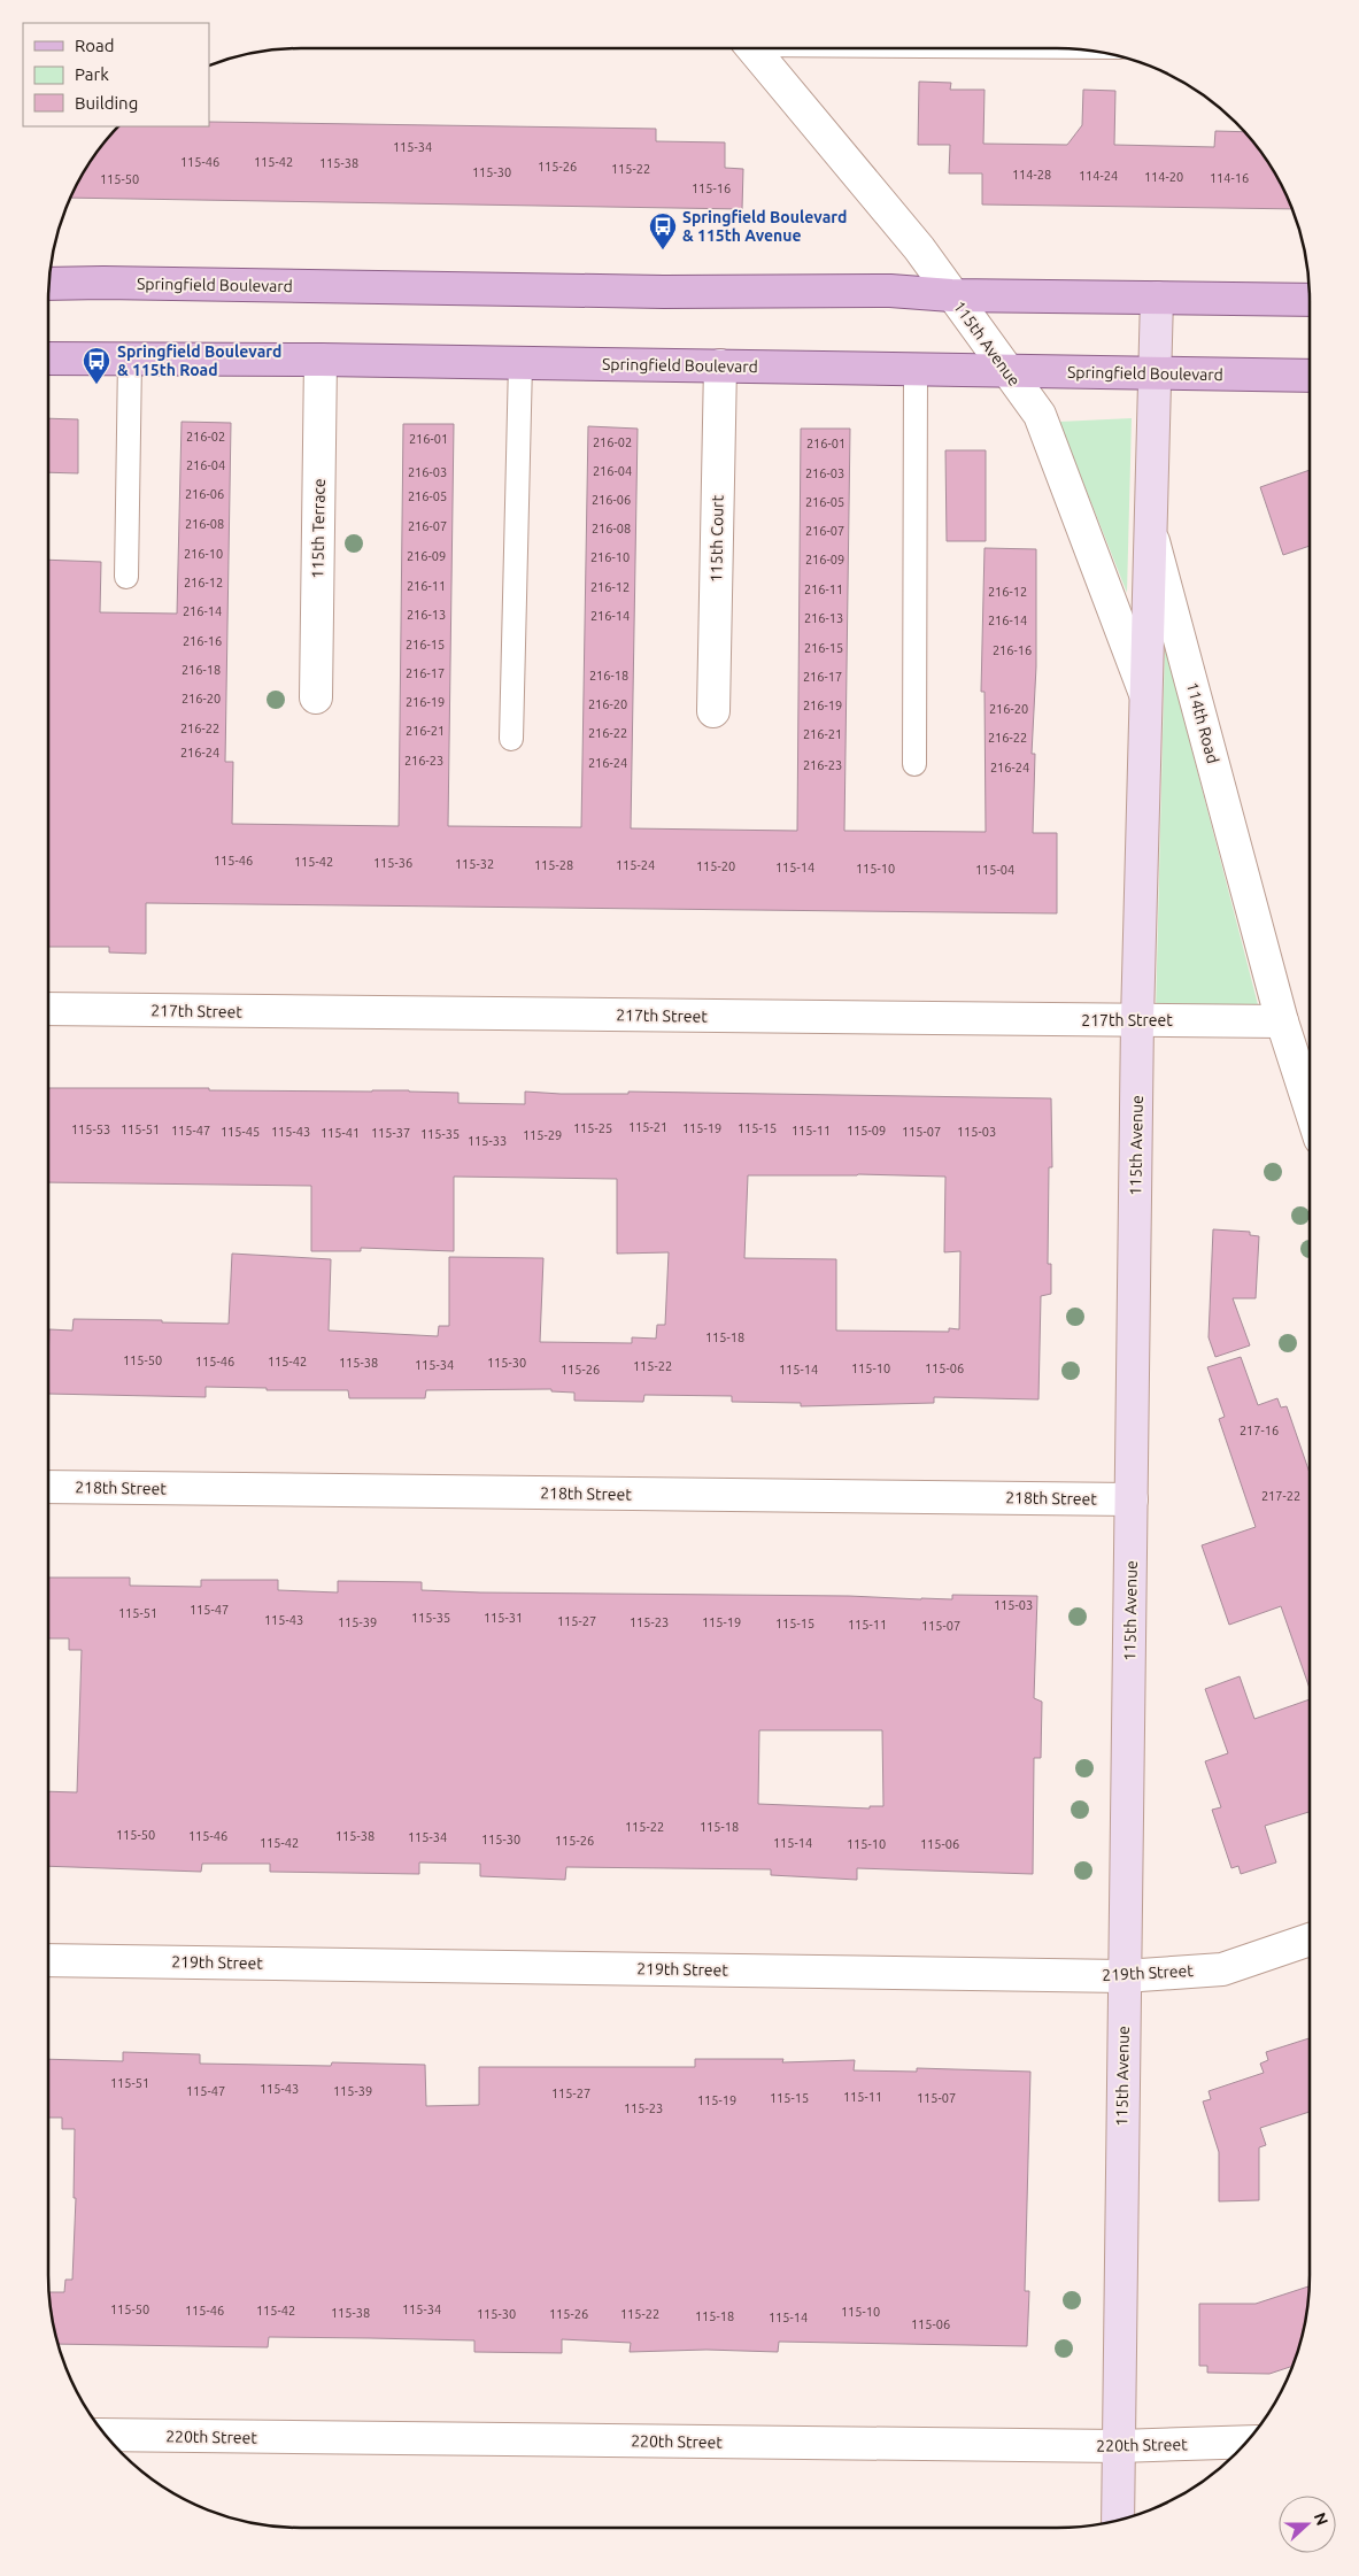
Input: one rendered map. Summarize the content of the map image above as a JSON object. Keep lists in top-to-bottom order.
{
  "streets": {
    "main road": ["Springfield Boulevard", "115th Avenue", "114th Road"],
    "street": [
      "115th Terrace",
      "115th Court",
      "217th Street",
      "218th Street",
      "219th Street",
      "220th Street"
    ]
  },
  "crossings": [
    ["Springfield Boulevard", "115th Avenue"],
    ["Springfield Boulevard", "115th Terrace"],
    ["Springfield Boulevard", "115th Court"],
    ["Springfield Boulevard", "114th Road"],
    ["115th Avenue", "114th Road"],
    ["115th Avenue", "217th Street"],
    ["115th Avenue", "218th Street"],
    ["115th Avenue", "219th Street"],
    ["115th Avenue", "220th Street"],
    ["114th Road", "217th Street"]
  ],
  "places": {
    "bus stop": ["Springfield Boulevard & 115th Avenue", "Springfield Boulevard & 115th Road"]
  },
  "house_numbers": [
    "115-34",
    "115-46",
    "115-42",
    "115-38",
    "115-26",
    "115-22",
    "115-30",
    "114-28",
    "114-24",
    "114-20",
    "114-16",
    "115-50",
    "115-16",
    "216-02",
    "216-01",
    "216-02",
    "216-01",
    "216-04",
    "216-04",
    "216-03",
    "216-03",
    "216-06",
    "216-05",
    "216-06",
    "216-05",
    "216-08",
    "216-07",
    "216-08",
    "216-07",
    "216-10",
    "216-09",
    "216-10",
    "216-09",
    "216-12",
    "216-11",
    "216-12",
    "216-11",
    "216-12",
    "216-14",
    "216-13",
    "216-14",
    "216-13",
    "216-14",
    "216-16",
    "216-15",
    "216-15",
    "216-16",
    "216-18",
    "216-17",
    "216-18",
    "216-17",
    "216-20",
    "216-19",
    "216-20",
    "216-19",
    "216-20",
    "216-22",
    "216-21",
    "216-22",
    "216-21",
    "216-22",
    "216-24",
    "216-23",
    "216-24",
    "216-23",
    "216-24",
    "115-46",
    "115-42",
    "115-36",
    "115-32",
    "115-28",
    "115-24",
    "115-20",
    "115-14",
    "115-10",
    "115-04",
    "115-21",
    "115-25",
    "115-19",
    "115-15",
    "115-53",
    "115-51",
    "115-47",
    "115-11",
    "115-09",
    "115-45",
    "115-43",
    "115-07",
    "115-03",
    "115-41",
    "115-37",
    "115-35",
    "115-29",
    "115-33",
    "115-18",
    "115-50",
    "115-46",
    "115-42",
    "115-38",
    "115-30",
    "115-34",
    "115-22",
    "115-10",
    "115-06",
    "115-26",
    "115-14",
    "217-16",
    "217-22",
    "115-03",
    "115-47",
    "115-51",
    "115-35",
    "115-31",
    "115-43",
    "115-27",
    "115-39",
    "115-23",
    "115-19",
    "115-15",
    "115-11",
    "115-07",
    "115-22",
    "115-18",
    "115-50",
    "115-46",
    "115-38",
    "115-34",
    "115-30",
    "115-26",
    "115-42",
    "115-14",
    "115-10",
    "115-06",
    "115-51",
    "115-43",
    "115-47",
    "115-39",
    "115-27",
    "115-11",
    "115-15",
    "115-07",
    "115-19",
    "115-23",
    "115-50",
    "115-34",
    "115-46",
    "115-42",
    "115-10",
    "115-38",
    "115-30",
    "115-26",
    "115-22",
    "115-18",
    "115-14",
    "115-06"
  ],
  "legend": ["Road", "Park", "Building"],
  "north": "right"
}
